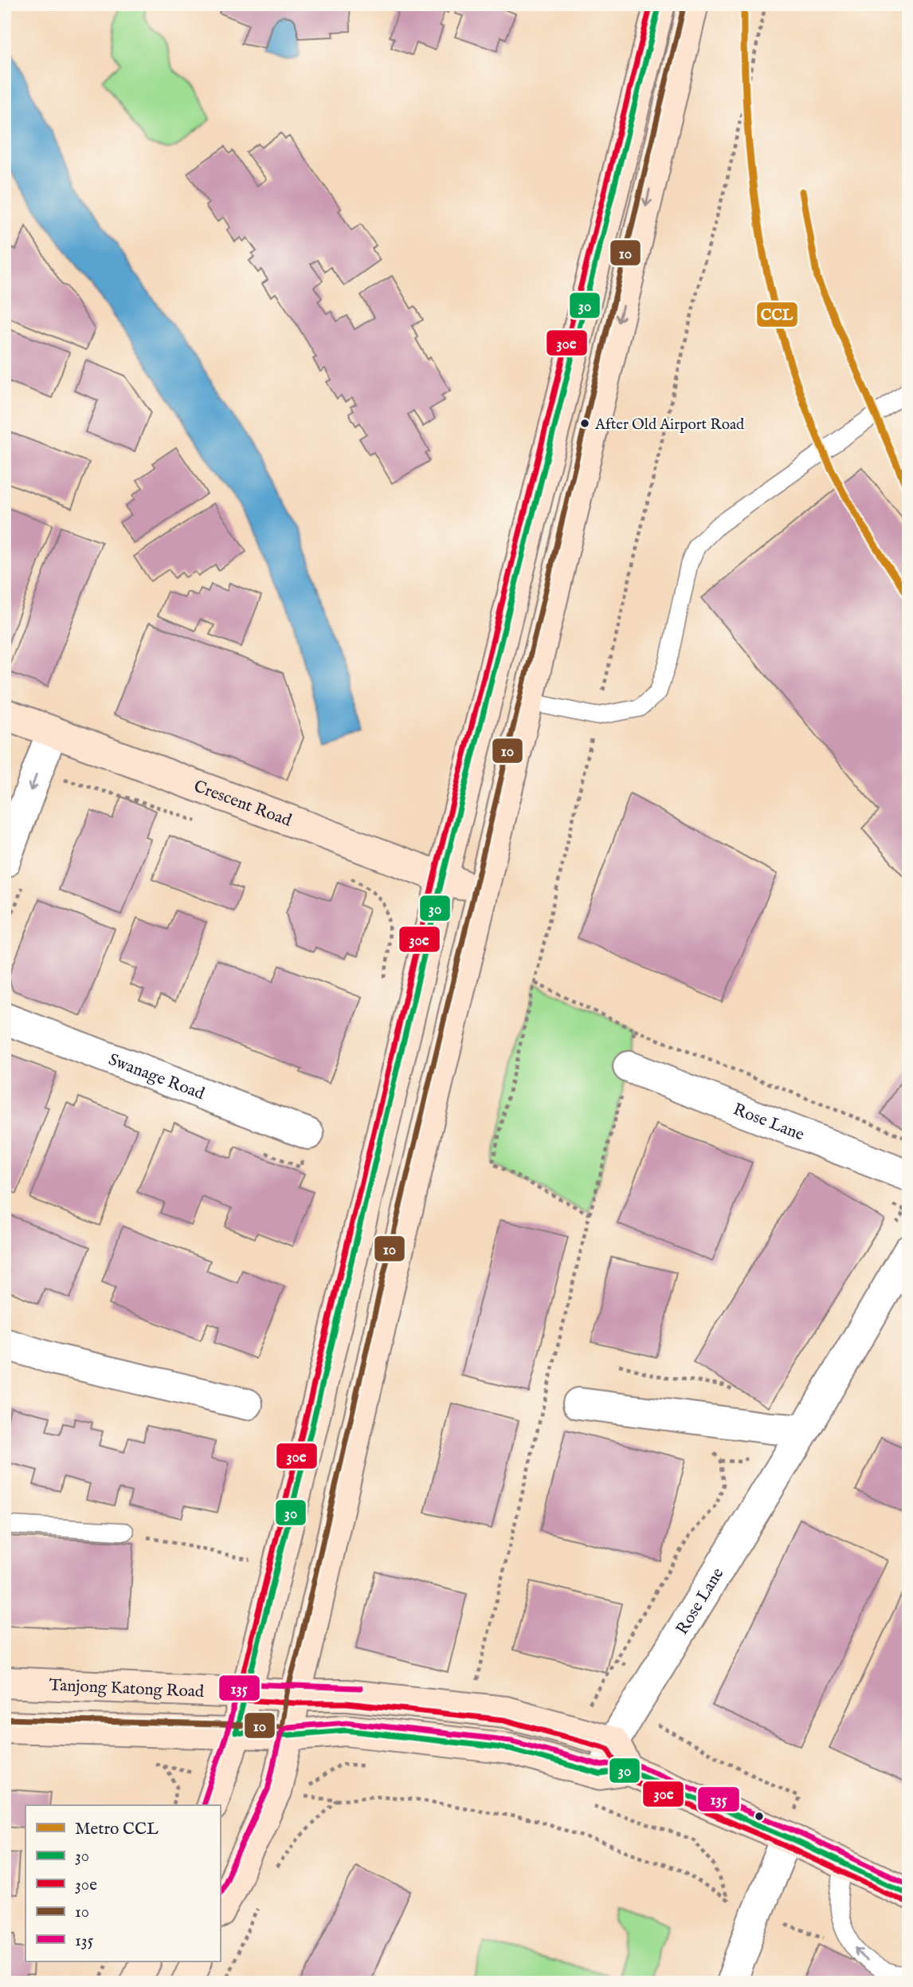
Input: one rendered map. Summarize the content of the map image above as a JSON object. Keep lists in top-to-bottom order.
{
  "streets": {
    "main road": ["Crescent Road", "Tanjong Katong Road"],
    "street": ["Swanage Road", "Rose Lane"]
  },
  "crossings": [
    ["Rose Lane", "Tanjong Katong Road"]
  ],
  "places": ["After Old Airport Road"],
  "lines": [
    "metro line CCL",
    "transit line 30",
    "transit line 30e",
    "transit line 10",
    "transit line 135"
  ],
  "legend": [
    "Metro CCL",
    "30",
    "30e",
    "10",
    "135"
  ]
}
